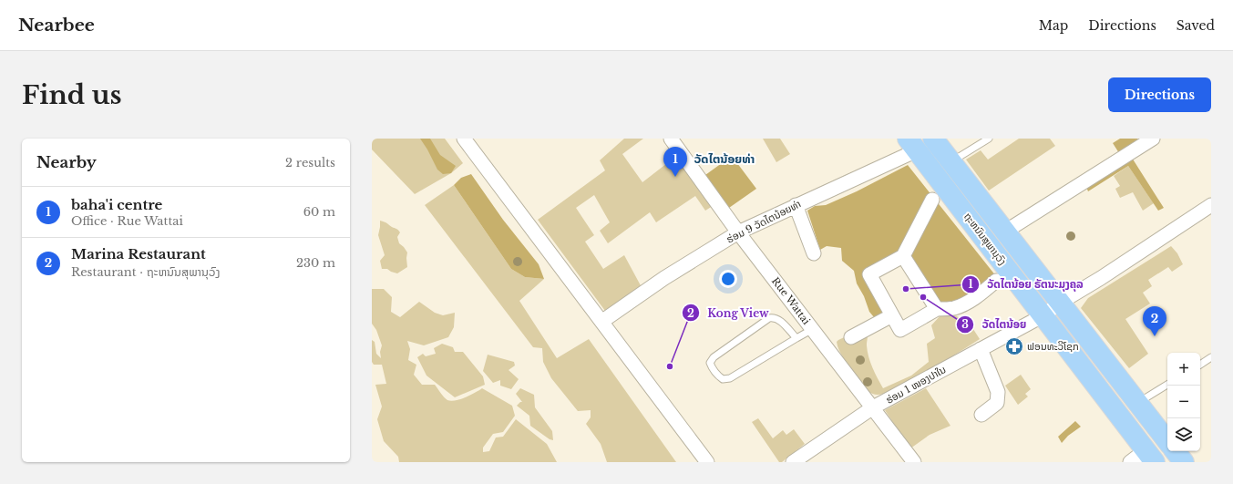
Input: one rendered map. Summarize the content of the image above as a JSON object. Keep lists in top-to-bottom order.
{
  "streets": {
    "highway": ["ຖະຫນົນສຸພານຸວົງ"],
    "street": ["ຮ່ອມ 9 ວັດໄຕນ້ອຍທ່າ", "Rue Wattai", "ຮ່ອມ 1 ໜອງປາໃນ"]
  },
  "crossings": [
    ["ຮ່ອມ 9 ວັດໄຕນ້ອຍທ່າ", "ຖະຫນົນສຸພານຸວົງ"],
    ["ຮ່ອມ 9 ວັດໄຕນ້ອຍທ່າ", "Rue Wattai"],
    ["ຖະຫນົນສຸພານຸວົງ", "ຮ່ອມ 1 ໜອງປາໃນ"],
    ["Rue Wattai", "ຮ່ອມ 1 ໜອງປາໃນ"]
  ],
  "districts": ["ວັດໄຕນ້ອຍທ່າ"],
  "places": {
    "other": ["ວັດໄຕນ້ອຍ ຣັຕນະມຸງຄຸລ", "ວັດໄຕນ້ອຍ", "Kong View"],
    "pharmacy": ["ຟອນທະວີໂຊກ"]
  },
  "page": {
    "header": "Nearbee",
    "nav": ["Map", "Directions", "Saved"],
    "buttons": "Directions",
    "title": "Find us",
    "heading": ["Nearby", "2 results"],
    "pins": ["1", "2"],
    "list": [
      {
        "mark": "1",
        "name": "baha'i centre",
        "note": "Office · Rue Wattai",
        "value": "60 m"
      },
      {
        "mark": "2",
        "name": "Marina Restaurant",
        "note": "Restaurant · ຖະຫນົນສຸພານຸວົງ",
        "value": "230 m"
      }
    ],
    "map_buttons": ["+", "−"]
  }
}
